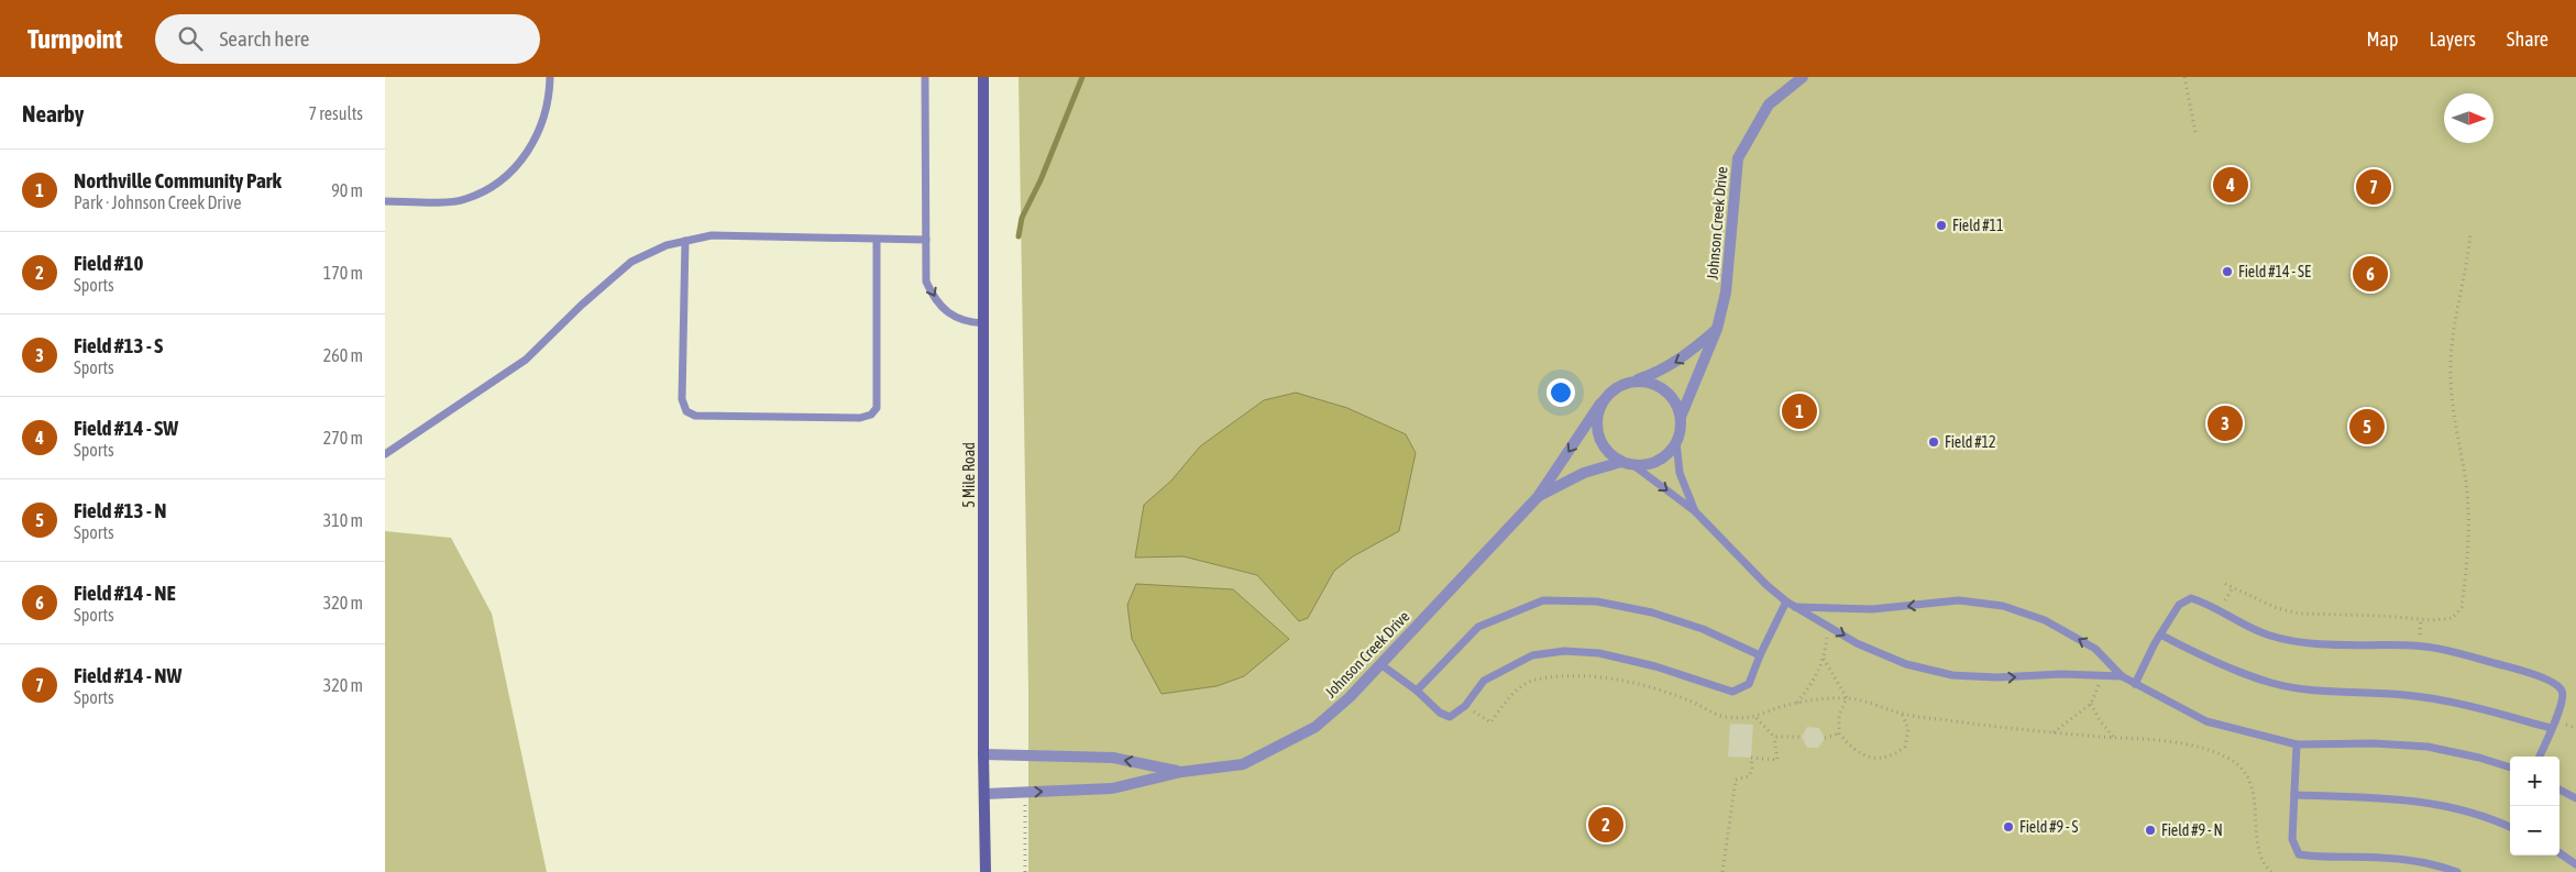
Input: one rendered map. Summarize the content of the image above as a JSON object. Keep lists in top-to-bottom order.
{
  "streets": {
    "street": ["Johnson Creek Drive", "5 Mile Road"]
  },
  "crossings": [
    ["Johnson Creek Drive", "5 Mile Road"]
  ],
  "places": [
    "Field #11",
    "Field #14 - SE",
    "Field #12",
    "Field #9 - S",
    "Field #9 - N"
  ],
  "north": "right",
  "page": {
    "header": "Turnpoint",
    "search": "Search here",
    "nav": ["Map", "Layers", "Share"],
    "heading": ["Nearby", "7 results"],
    "list": [
      {
        "mark": "1",
        "name": "Northville Community Park",
        "note": "Park · Johnson Creek Drive",
        "value": "90 m"
      },
      {
        "mark": "2",
        "name": "Field #10",
        "note": "Sports",
        "value": "170 m"
      },
      {
        "mark": "3",
        "name": "Field #13 - S",
        "note": "Sports",
        "value": "260 m"
      },
      {
        "mark": "4",
        "name": "Field #14 - SW",
        "note": "Sports",
        "value": "270 m"
      },
      {
        "mark": "5",
        "name": "Field #13 - N",
        "note": "Sports",
        "value": "310 m"
      },
      {
        "mark": "6",
        "name": "Field #14 - NE",
        "note": "Sports",
        "value": "320 m"
      },
      {
        "mark": "7",
        "name": "Field #14 - NW",
        "note": "Sports",
        "value": "320 m"
      }
    ],
    "pins": [
      "4",
      "7",
      "6",
      "1",
      "3",
      "5",
      "2"
    ],
    "map_buttons": ["+", "−"]
  }
}
